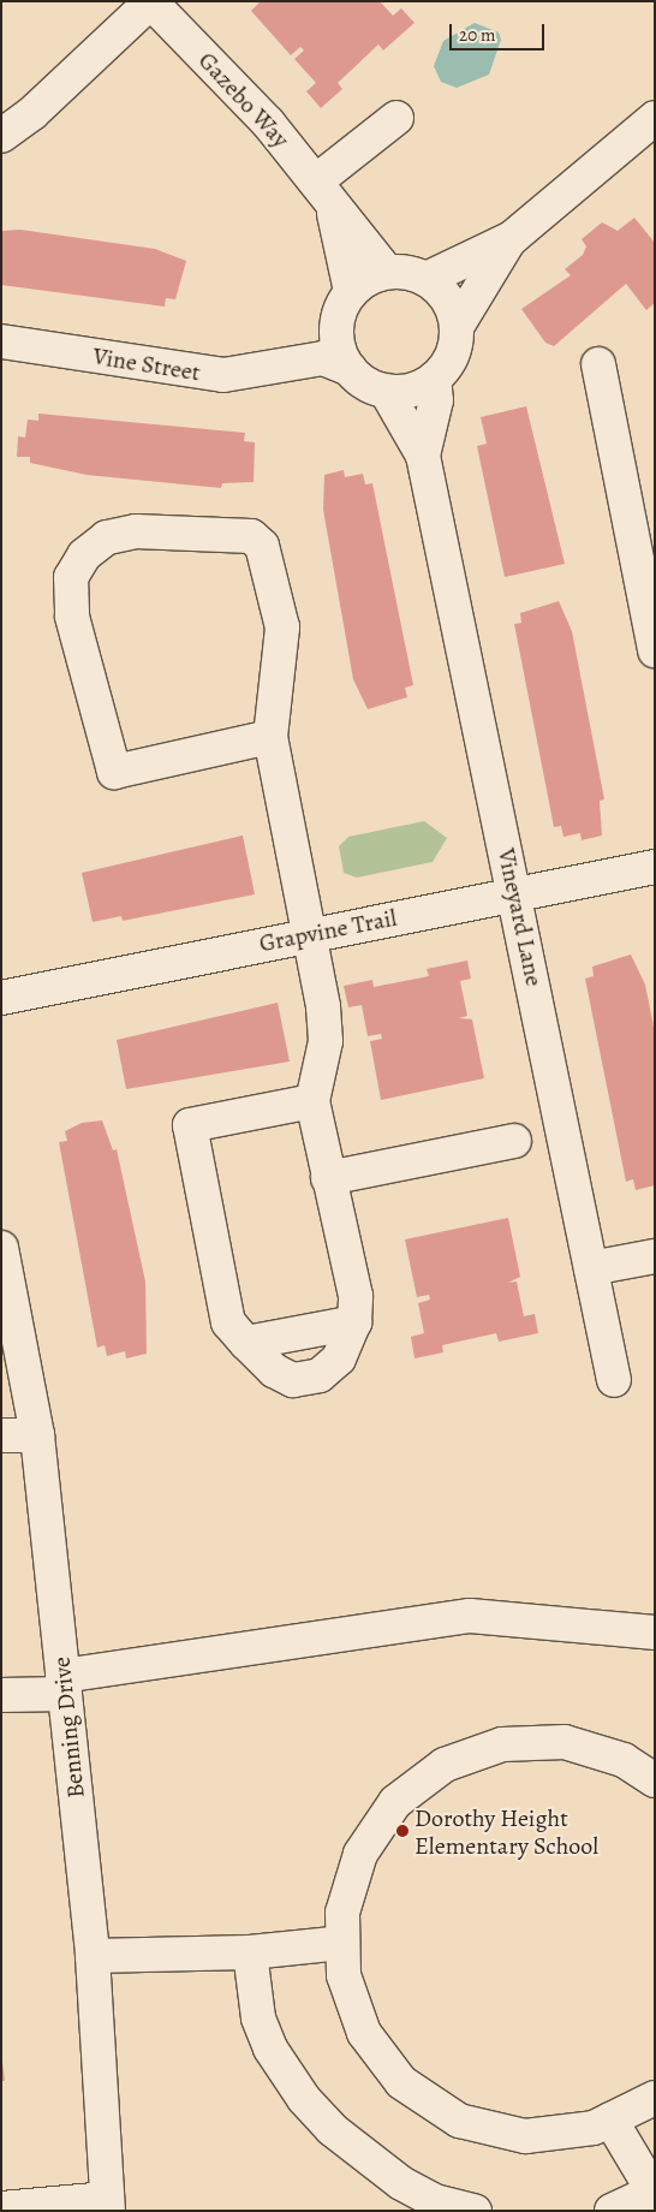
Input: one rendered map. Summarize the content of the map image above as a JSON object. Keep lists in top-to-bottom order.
{
  "streets": {
    "street": [
      "Gazebo Way",
      "Vine Street",
      "Vineyard Lane",
      "Grapvine Trail",
      "Benning Drive"
    ]
  },
  "crossings": [
    ["Gazebo Way", "Vine Street"],
    ["Gazebo Way", "Vineyard Lane"],
    ["Vine Street", "Vineyard Lane"],
    ["Vineyard Lane", "Grapvine Trail"]
  ],
  "places": ["Dorothy Height Elementary School"],
  "scale_bar": "20 m"
}
